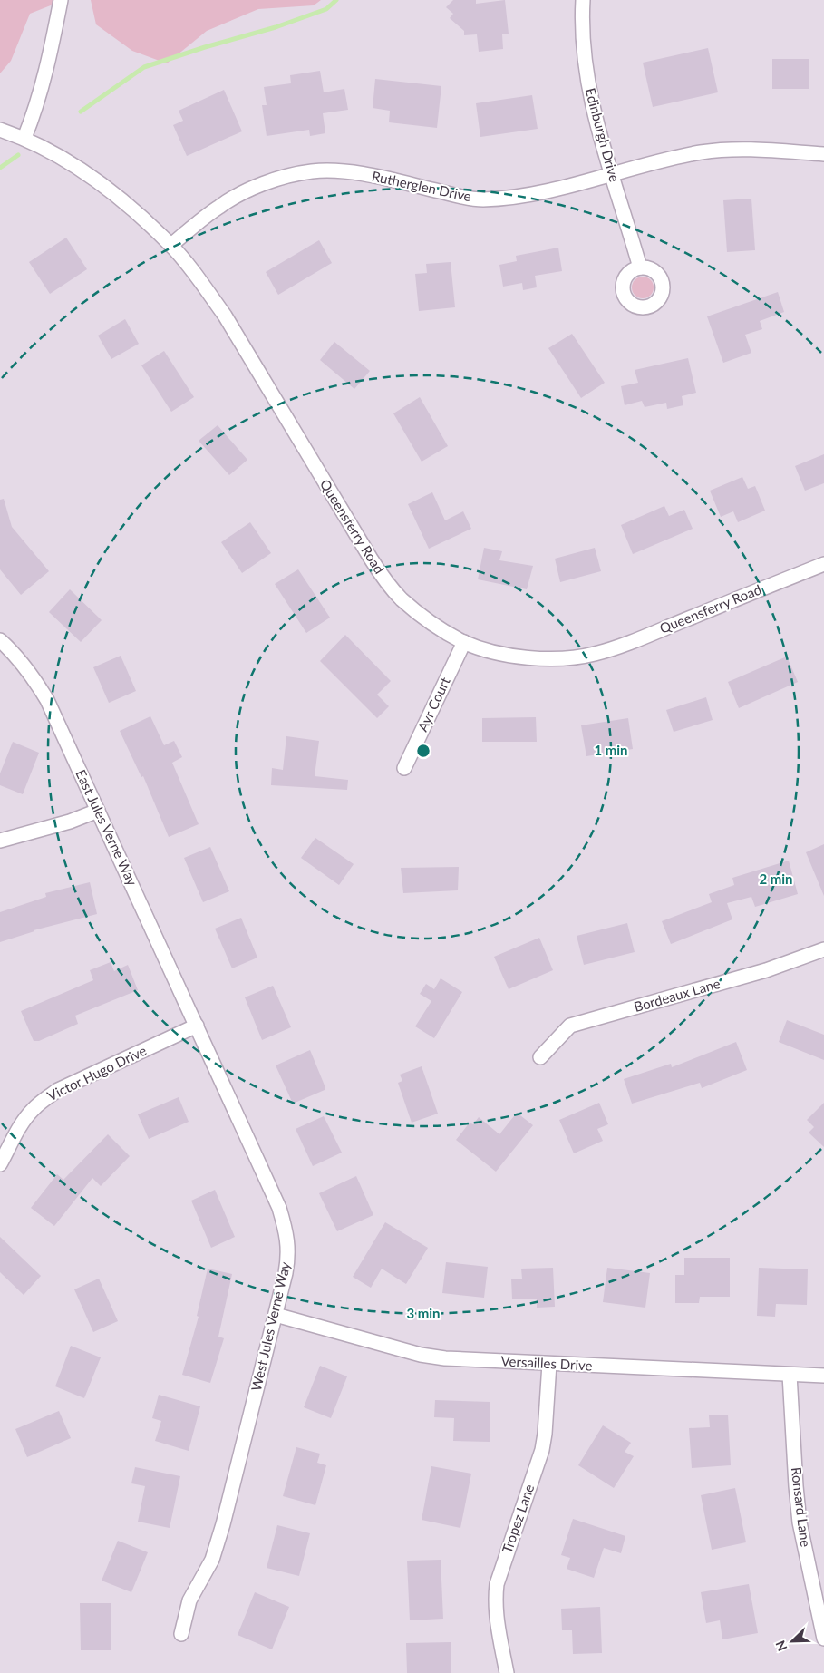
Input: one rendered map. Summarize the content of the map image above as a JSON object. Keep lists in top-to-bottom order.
{
  "streets": {
    "street": [
      "Edinburgh Drive",
      "Rutherglen Drive",
      "Queensferry Road",
      "Ayr Court",
      "East Jules Verne Way",
      "Bordeaux Lane",
      "Victor Hugo Drive",
      "West Jules Verne Way",
      "Versailles Drive",
      "Ronsard Lane",
      "Tropez Lane"
    ]
  },
  "crossings": [
    ["Edinburgh Drive", "Rutherglen Drive"],
    ["Rutherglen Drive", "Queensferry Road"],
    ["Queensferry Road", "Ayr Court"],
    ["East Jules Verne Way", "Victor Hugo Drive"],
    ["East Jules Verne Way", "West Jules Verne Way"],
    ["Victor Hugo Drive", "West Jules Verne Way"],
    ["West Jules Verne Way", "Versailles Drive"],
    ["Versailles Drive", "Ronsard Lane"],
    ["Versailles Drive", "Tropez Lane"]
  ],
  "north": "bottom left",
  "rings": ["1 min", "2 min", "3 min"]
}
